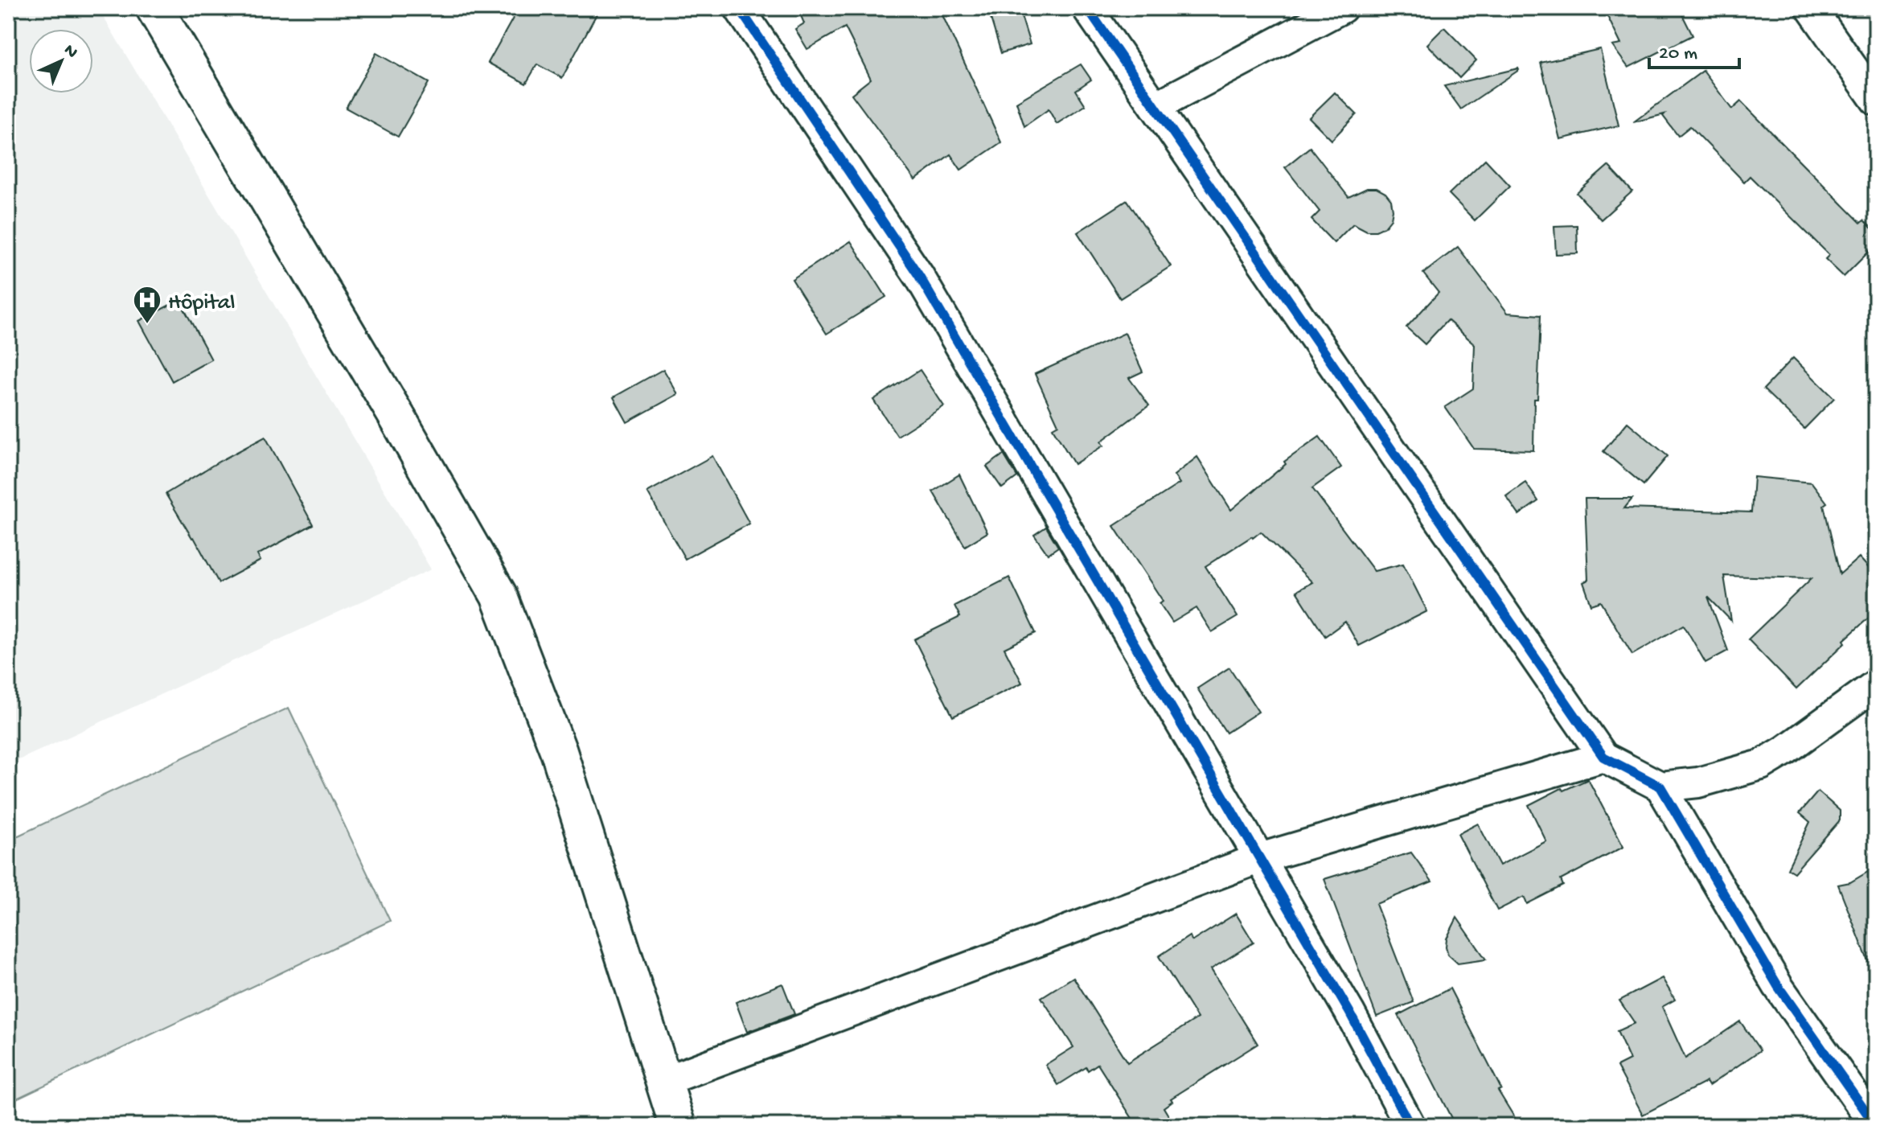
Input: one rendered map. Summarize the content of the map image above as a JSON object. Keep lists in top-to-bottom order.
{
  "places": {
    "hospital": ["Hôpital"]
  },
  "scale_bar": "20 m",
  "north": "top right"
}
